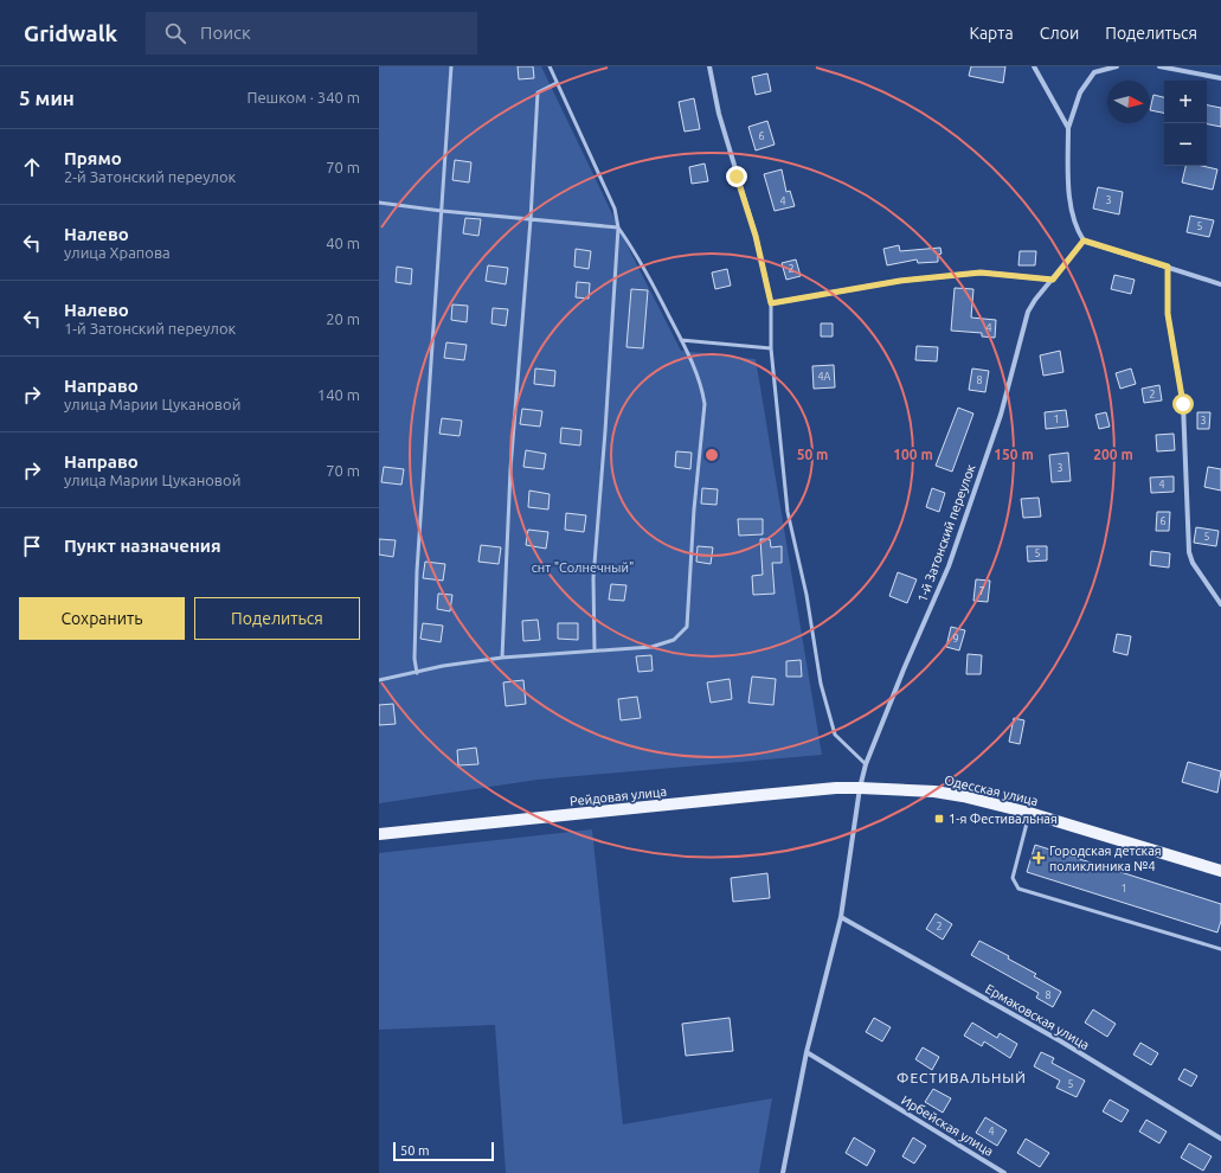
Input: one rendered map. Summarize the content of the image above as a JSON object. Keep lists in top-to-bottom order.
{
  "streets": {
    "main road": ["Одесская улица", "Рейдовая улица"],
    "street": ["1-й Затонский переулок", "Ермаковская улица", "Ирбейская улица"]
  },
  "crossings": [
    ["Одесская улица", "Рейдовая улица"]
  ],
  "districts": ["ФЕСТИВАЛЬНЫЙ"],
  "parks": ["снт \"Солнечный\""],
  "places": {
    "transit": ["1-я Фестивальная"],
    "health": ["Городская детская поликлиника №4"]
  },
  "house_numbers": [
    "6",
    "3",
    "4",
    "5",
    "2",
    "4",
    "4А",
    "8",
    "2",
    "1",
    "3",
    "3",
    "4",
    "6",
    "5",
    "5",
    "7",
    "9",
    "1",
    "2",
    "8",
    "5",
    "4"
  ],
  "scale_bar": "50 m",
  "north": "right",
  "page": {
    "header": "Gridwalk",
    "search": "Поиск",
    "nav": ["Карта", "Слои", "Поделиться"],
    "heading": ["5 мин", "Пешком · 340 m"],
    "map_buttons": ["+", "−"],
    "list": [
      ["Прямо", "2-й Затонский переулок", "70 m"],
      ["Налево", "улица Храпова", "40 m"],
      ["Налево", "1-й Затонский переулок", "20 m"],
      ["Направо", "улица Марии Цукановой", "140 m"],
      ["Направо", "улица Марии Цукановой", "70 m"],
      "Пункт назначения"
    ],
    "buttons": ["Сохранить", "Поделиться"],
    "scale": "50 m"
  },
  "rings": [
    "50 m",
    "100 m",
    "150 m",
    "200 m"
  ]
}
